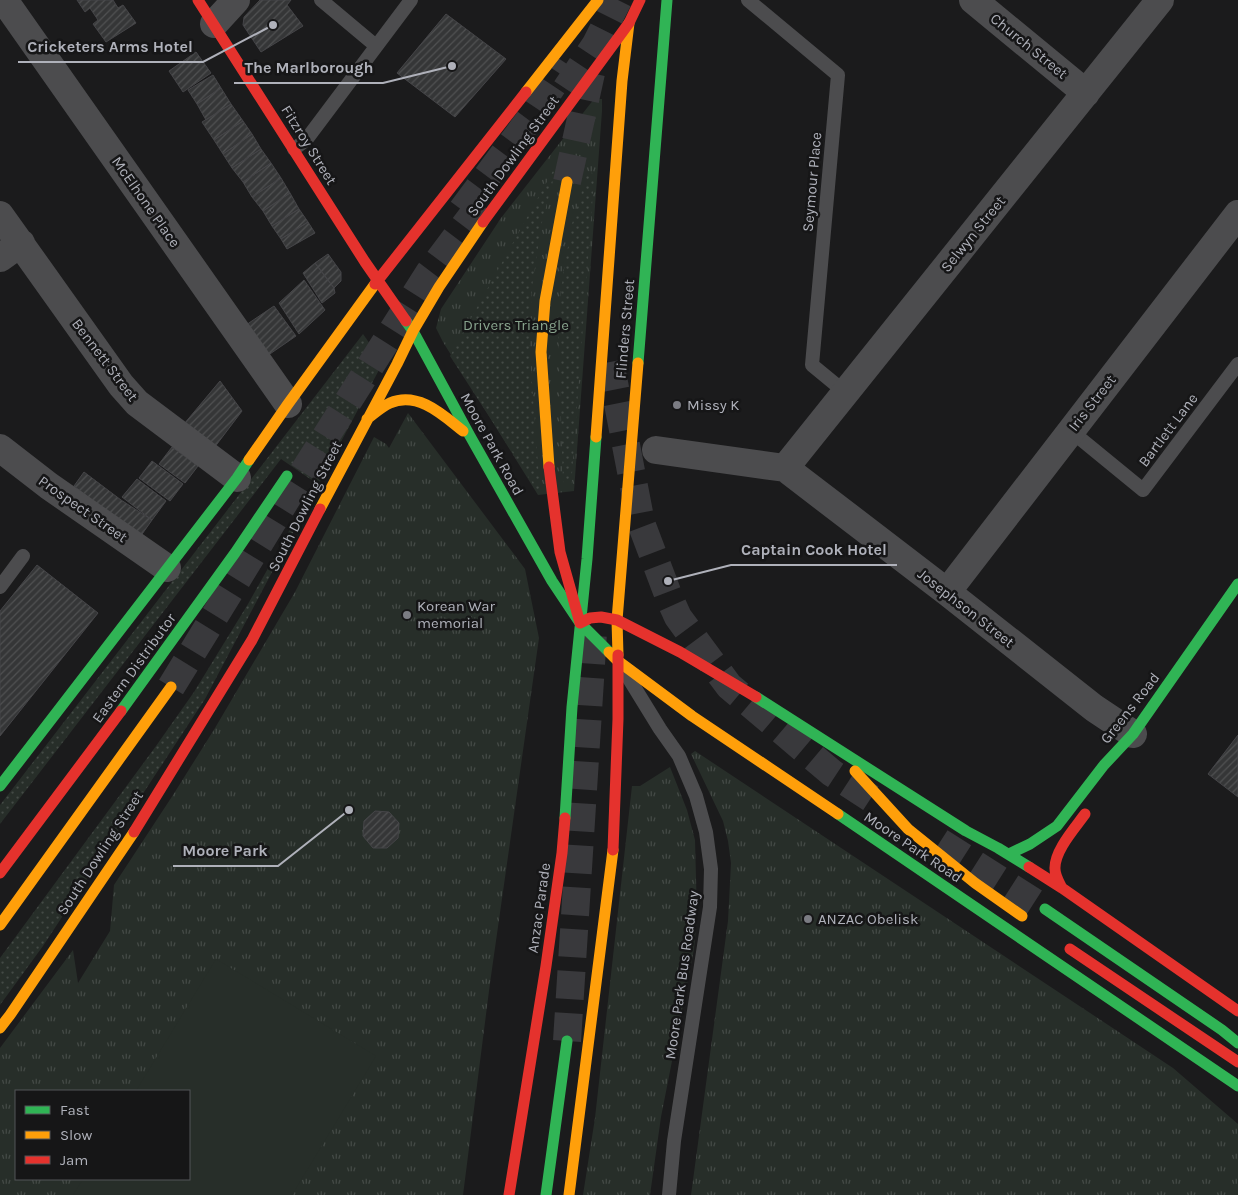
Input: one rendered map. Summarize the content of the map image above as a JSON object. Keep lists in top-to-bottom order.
{
  "streets": {
    "main road": [
      "Fitzroy Street",
      "South Dowling Street",
      "Flinders Street",
      "Moore Park Road",
      "Eastern Distributor",
      "Greens Road",
      "Anzac Parade"
    ],
    "street": [
      "Church Street",
      "McElhone Place",
      "Selwyn Street",
      "Bennett Street",
      "Iris Street",
      "Prospect Street",
      "Josephson Street"
    ],
    "lane": ["Seymour Place", "Bartlett Lane", "Moore Park Bus Roadway"]
  },
  "crossings": [
    ["Church Street", "Selwyn Street"],
    ["Fitzroy Street", "South Dowling Street"],
    ["Fitzroy Street", "Moore Park Road"],
    ["South Dowling Street", "McElhone Place"],
    ["South Dowling Street", "Flinders Street"],
    ["South Dowling Street", "Bennett Street"],
    ["South Dowling Street", "Moore Park Road"],
    ["South Dowling Street", "Prospect Street"],
    ["Seymour Place", "Selwyn Street"],
    ["Selwyn Street", "Josephson Street"],
    ["Flinders Street", "Moore Park Road"],
    ["Flinders Street", "Anzac Parade"],
    ["Flinders Street", "Moore Park Bus Roadway"],
    ["Iris Street", "Bartlett Lane"],
    ["Iris Street", "Josephson Street"],
    ["Moore Park Road", "Anzac Parade"],
    ["Moore Park Road", "Moore Park Bus Roadway"],
    ["Josephson Street", "Greens Road"]
  ],
  "parks": ["Drivers Triangle"],
  "places": [
    "Cricketers Arms Hotel",
    "The Marlborough",
    "Missy K",
    "Captain Cook Hotel",
    "Korean War memorial",
    "Moore Park",
    "ANZAC Obelisk"
  ],
  "legend": ["Fast", "Slow", "Jam"]
}
